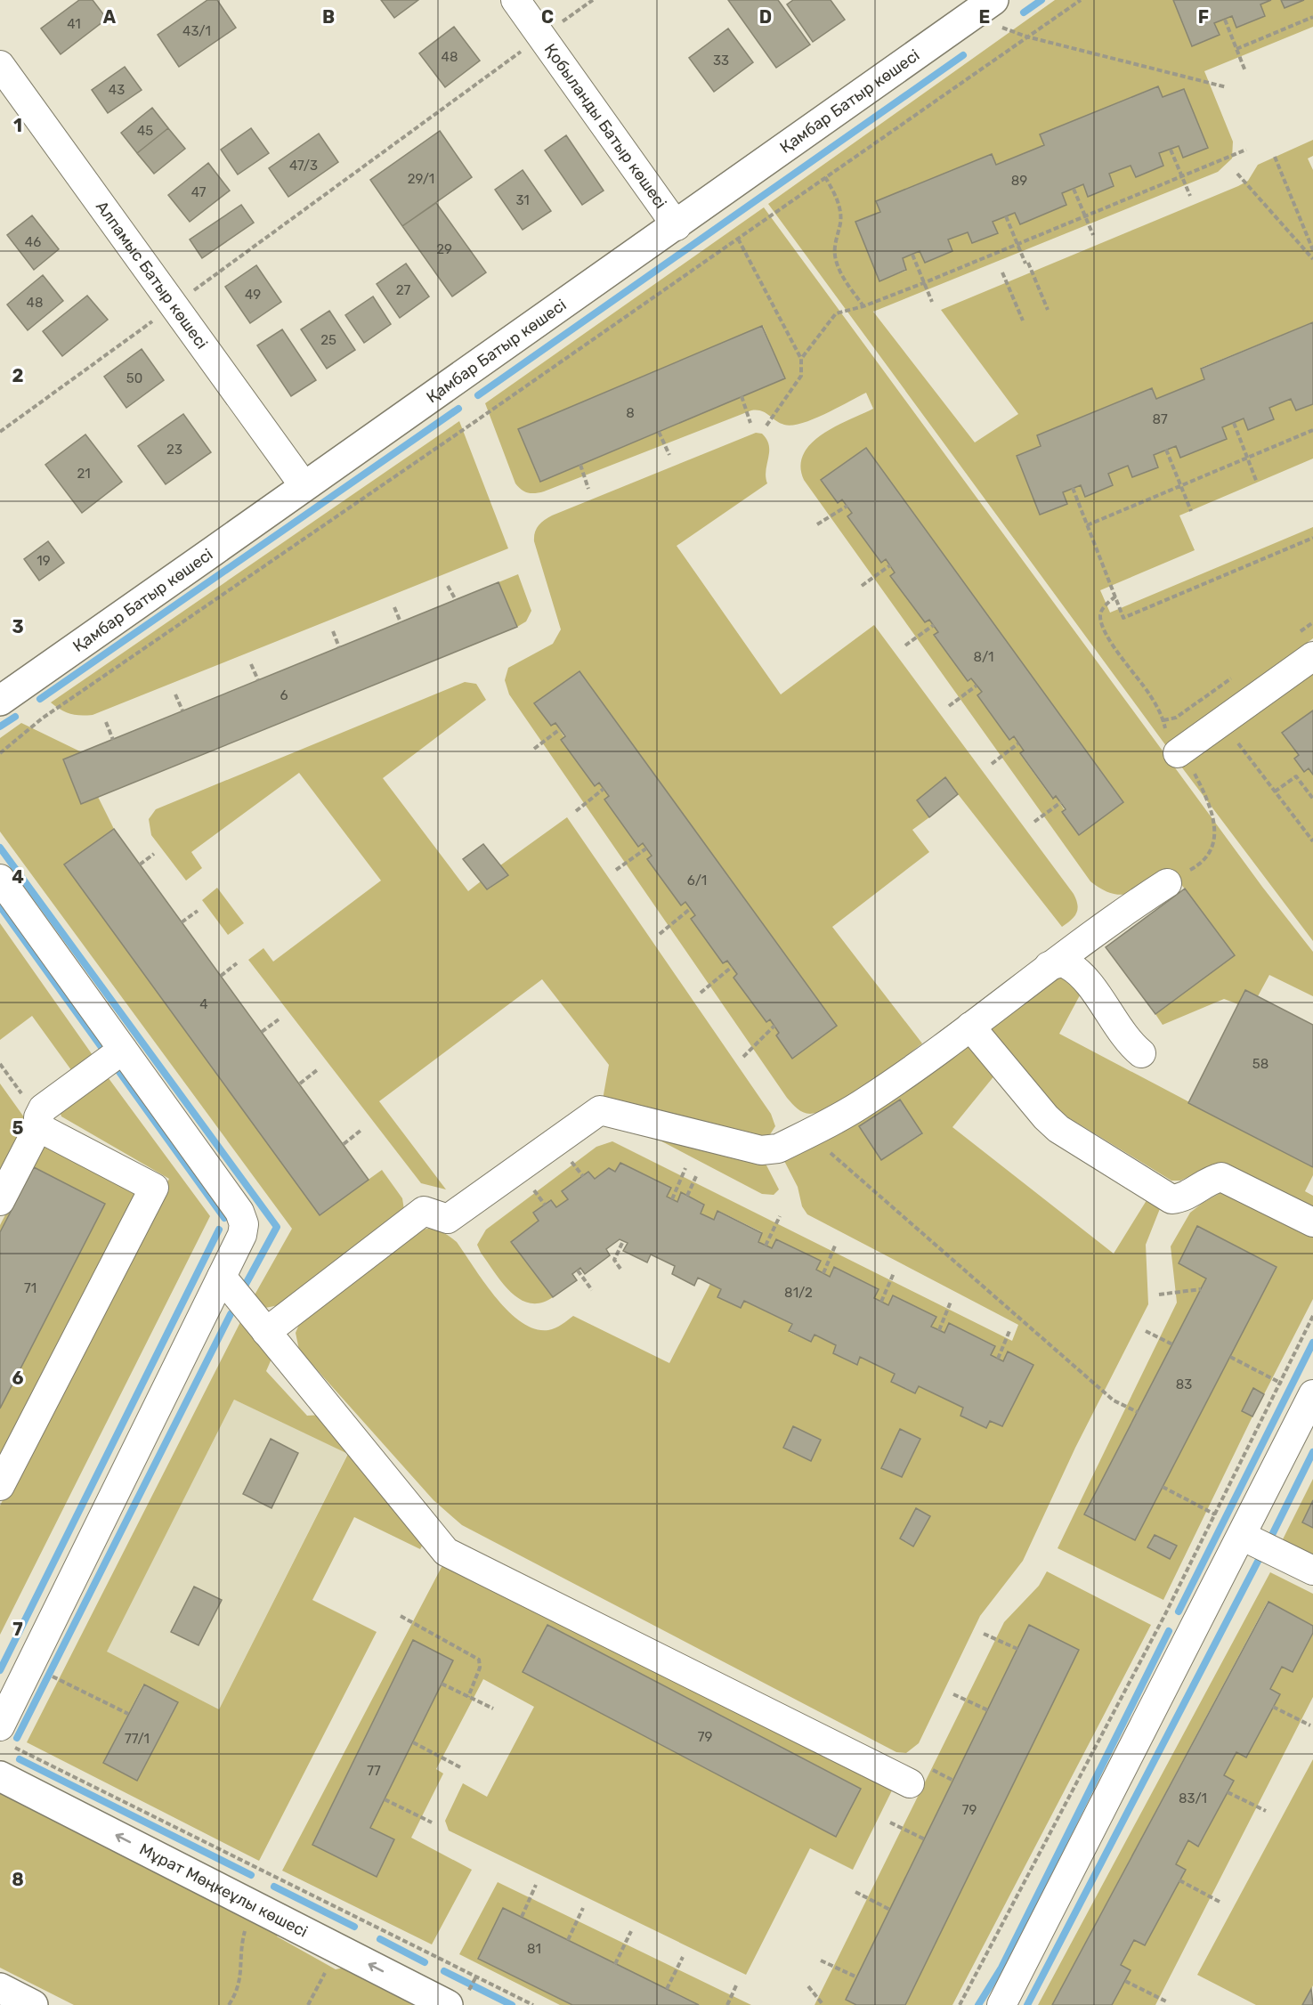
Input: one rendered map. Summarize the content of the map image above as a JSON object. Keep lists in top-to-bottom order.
{
  "streets": {
    "main road": ["Қамбар Батыр көшесі", "Мұрат Мөңкеұлы көшесі"],
    "street": ["Қобыланды Батыр көшесі", "Алпамыс Батыр көшесі"]
  },
  "crossings": [
    ["Қамбар Батыр көшесі", "Қобыланды Батыр көшесі"],
    ["Қамбар Батыр көшесі", "Алпамыс Батыр көшесі"]
  ],
  "one_way": ["Мұрат Мөңкеұлы көшесі"],
  "house_numbers": [
    "41",
    "43/1",
    "48",
    "33",
    "43",
    "45",
    "47/3",
    "29/1",
    "89",
    "47",
    "31",
    "46",
    "29",
    "27",
    "49",
    "48",
    "25",
    "50",
    "8",
    "87",
    "23",
    "21",
    "19",
    "8/1",
    "6",
    "6/1",
    "4",
    "58",
    "71",
    "81/2",
    "83",
    "79",
    "77/1",
    "77",
    "83/1",
    "79",
    "81"
  ],
  "grid": {
    "columns": [
      "A",
      "B",
      "C",
      "D",
      "E",
      "F"
    ],
    "rows": [
      "1",
      "2",
      "3",
      "4",
      "5",
      "6",
      "7",
      "8"
    ]
  }
}
